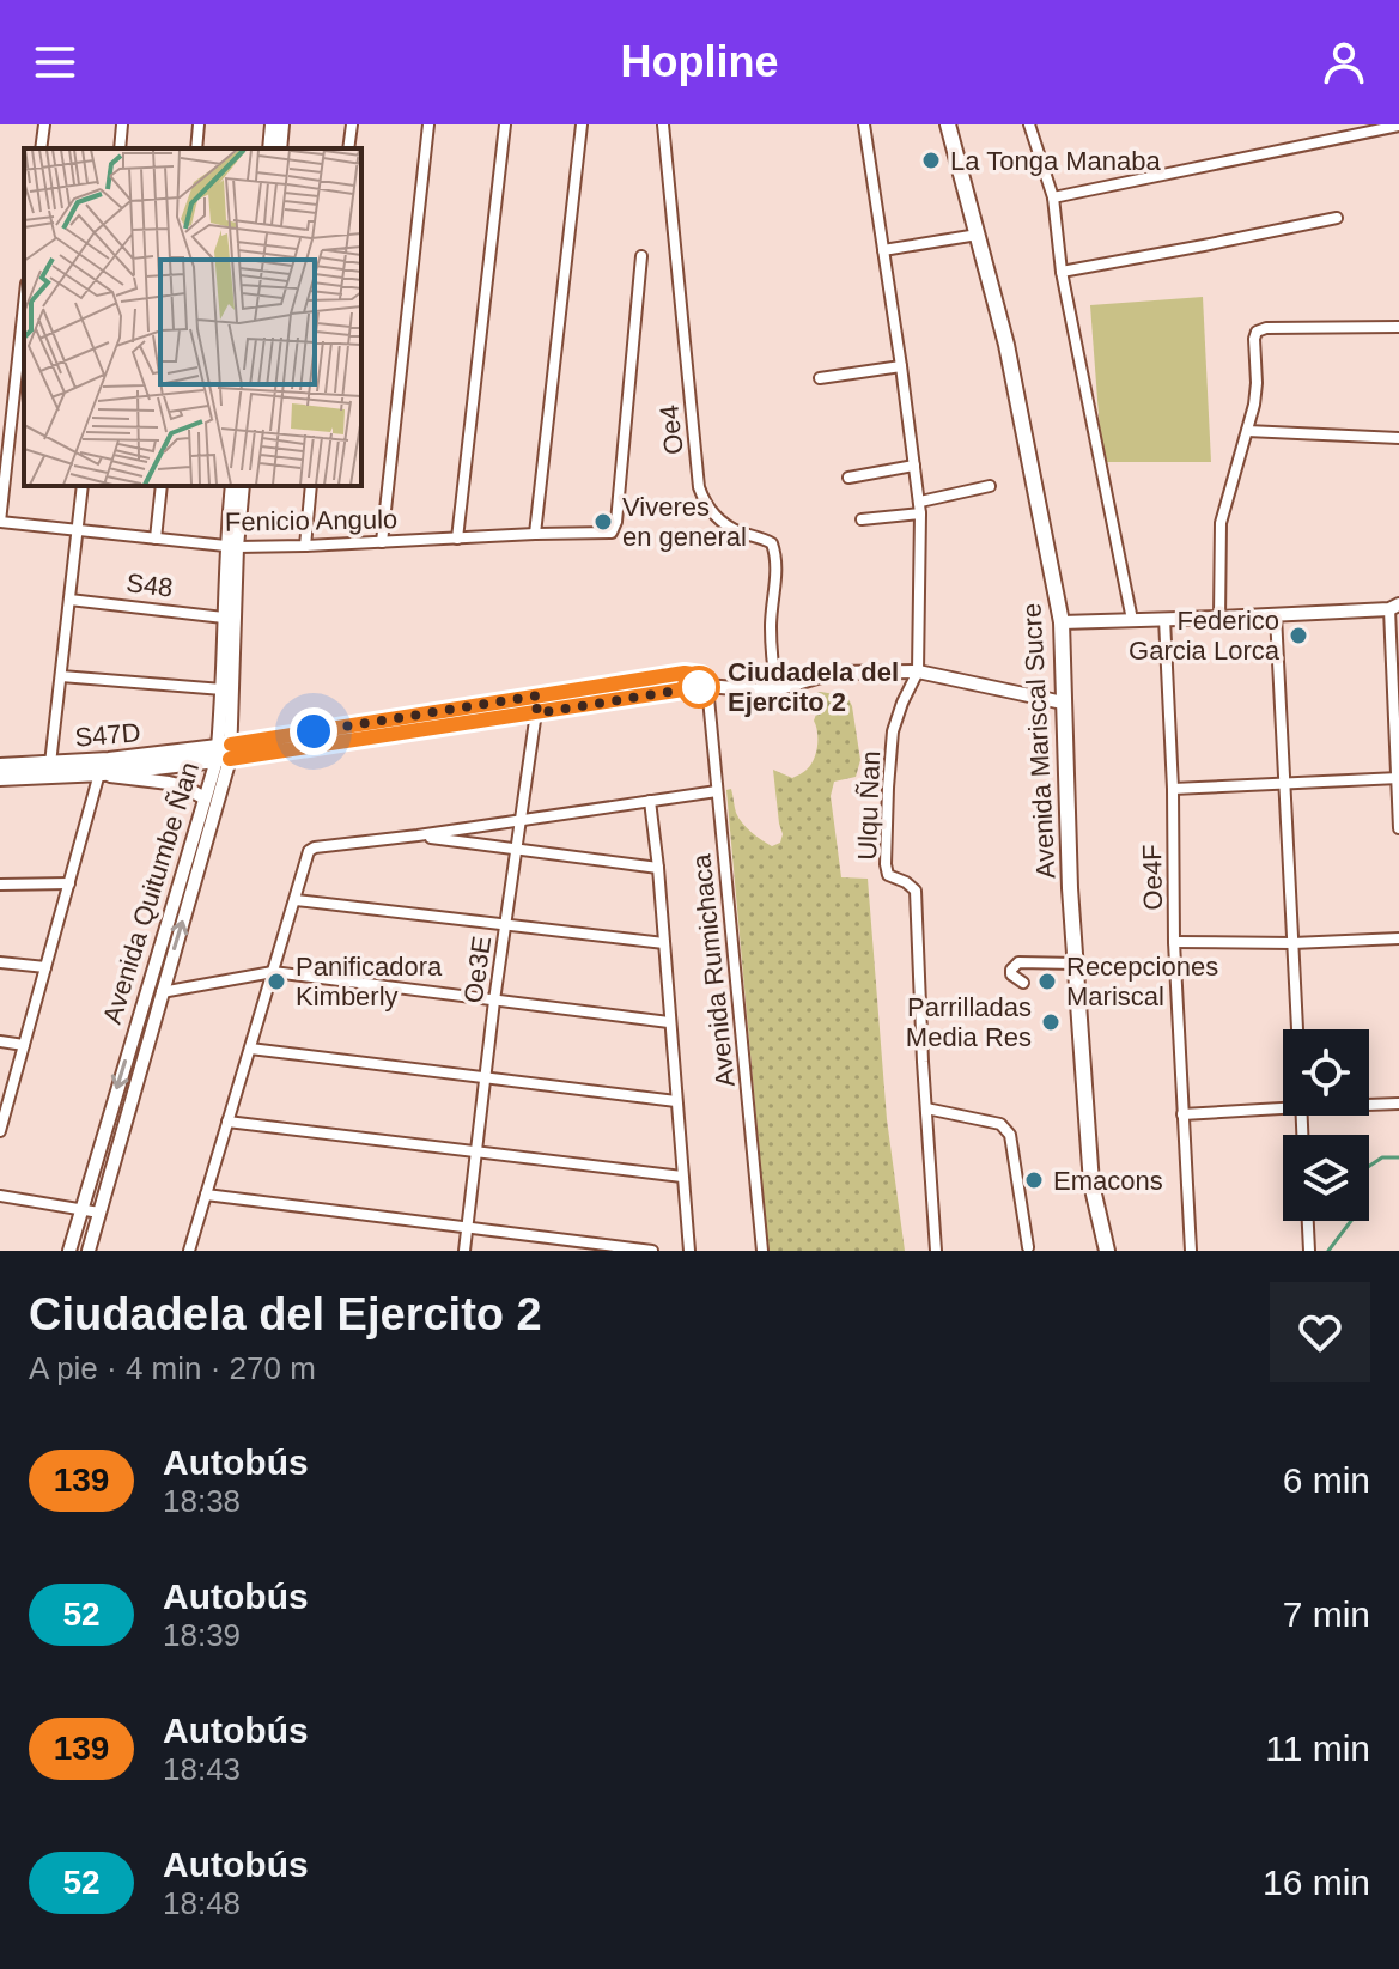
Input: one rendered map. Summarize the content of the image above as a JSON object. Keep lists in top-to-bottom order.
{
  "streets": {
    "main road": ["S47D", "Avenida Mariscal Sucre"],
    "street": [
      "Oe4",
      "Fenicio Angulo",
      "S48",
      "Ulqu Ñan",
      "Oe4F",
      "Avenida Quitumbe Ñan",
      "Oe3E",
      "Avenida Rumichaca"
    ]
  },
  "crossings": [
    ["Fenicio Angulo", "Avenida Quitumbe Ñan"],
    ["S48", "Avenida Quitumbe Ñan"],
    ["S47D", "Avenida Quitumbe Ñan"],
    ["S47D", "Oe3E"],
    ["S47D", "Avenida Rumichaca"]
  ],
  "places": [
    "La Tonga Manaba",
    "Viveres en general",
    "Federico Garcia Lorca",
    "Ciudadela del Ejercito 2",
    "Panificadora Kimberly",
    "Recepciones Mariscal",
    "Parrilladas Media Res",
    "Emacons"
  ],
  "lines": ["bus line 139"],
  "page": {
    "header": "Hopline",
    "heading": ["Ciudadela del Ejercito 2", "A pie · 4 min · 270 m"],
    "list": [
      {
        "mark": "139",
        "name": "Autobús",
        "note": "18:38",
        "value": "6 min"
      },
      {
        "mark": "52",
        "name": "Autobús",
        "note": "18:39",
        "value": "7 min"
      },
      {
        "mark": "139",
        "name": "Autobús",
        "note": "18:43",
        "value": "11 min"
      },
      {
        "mark": "52",
        "name": "Autobús",
        "note": "18:48",
        "value": "16 min"
      }
    ]
  }
}
